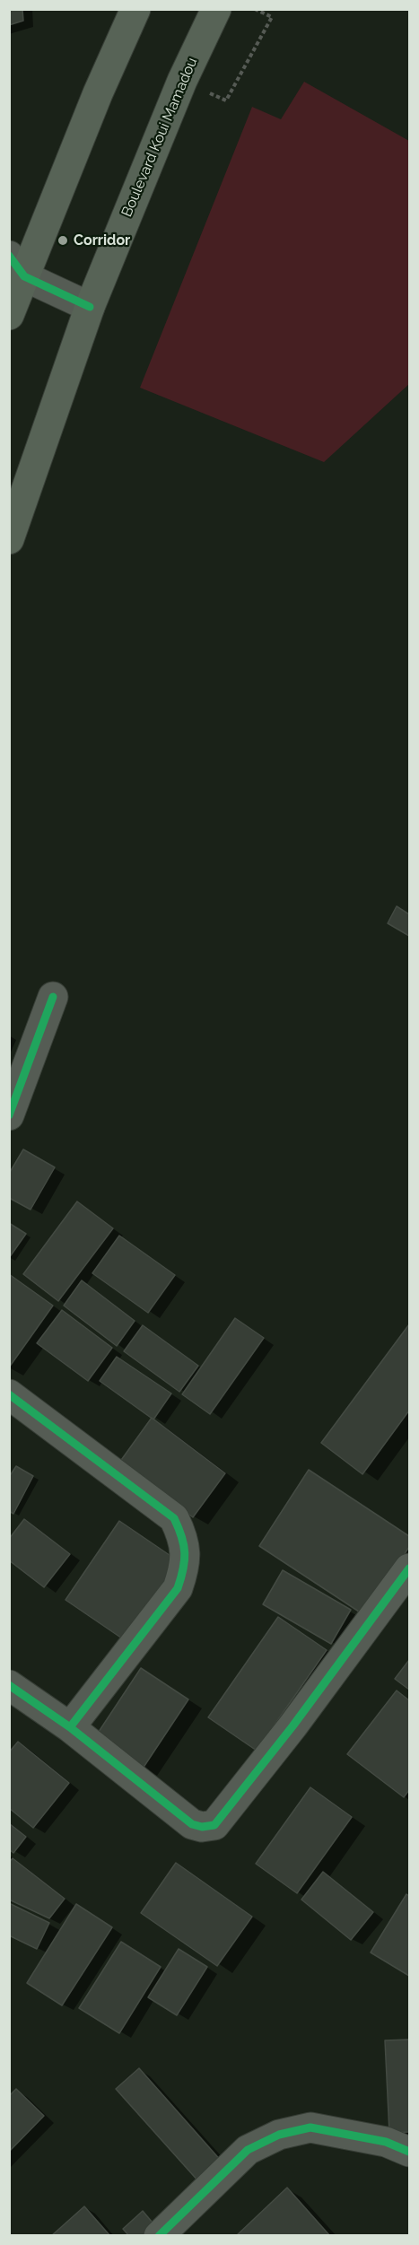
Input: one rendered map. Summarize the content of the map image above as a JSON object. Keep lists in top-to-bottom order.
{
  "streets": {
    "main road": ["Boulevard Koui Mamadou"]
  },
  "places": ["Corridor"]
}
